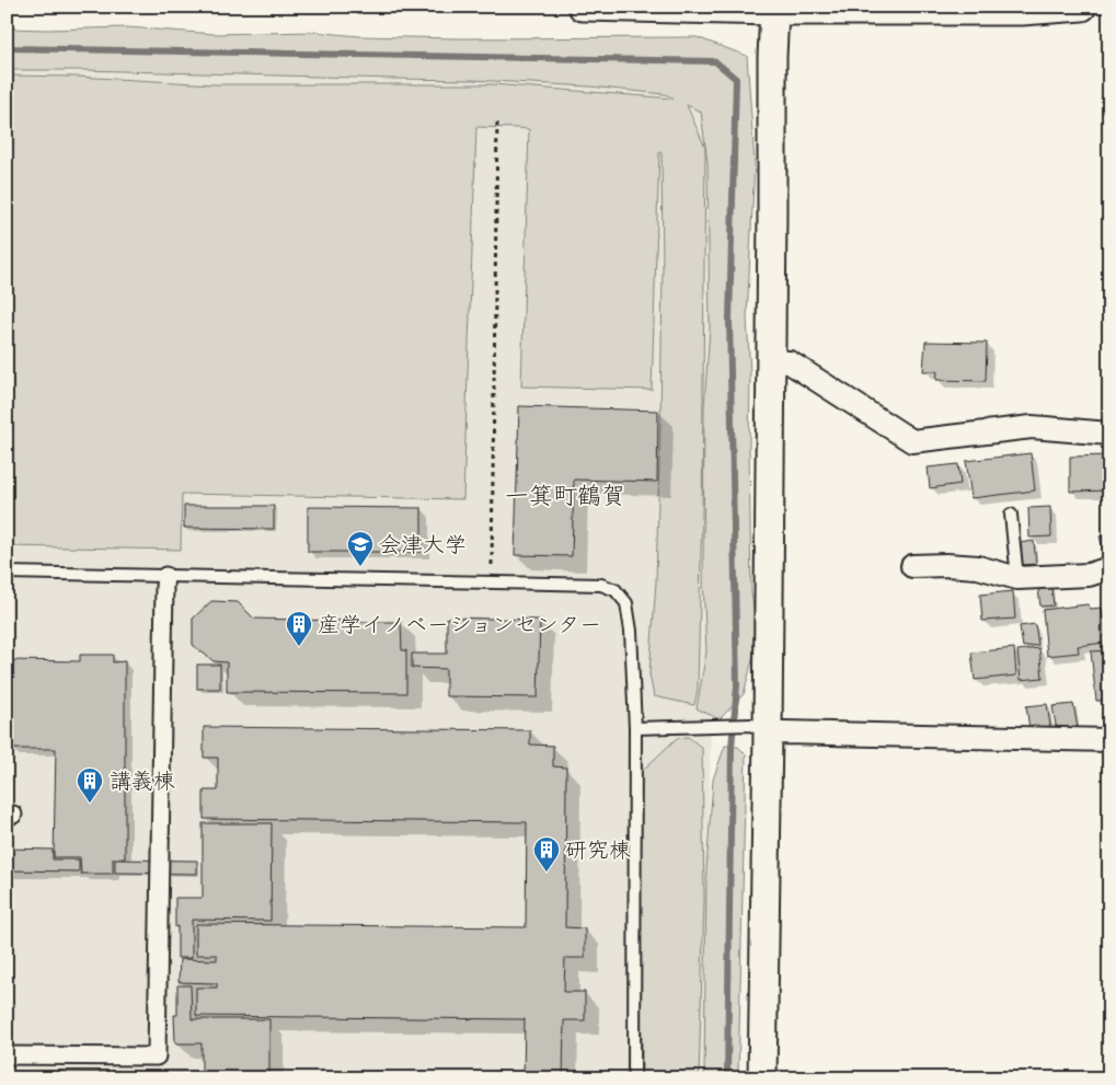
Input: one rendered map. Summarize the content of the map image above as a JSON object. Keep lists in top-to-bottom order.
{
  "districts": ["一箕町鶴賀"],
  "places": {
    "school or university": ["会津大学"],
    "building": ["産学イノベーションセンター", "講義棟", "研究棟"]
  }
}
